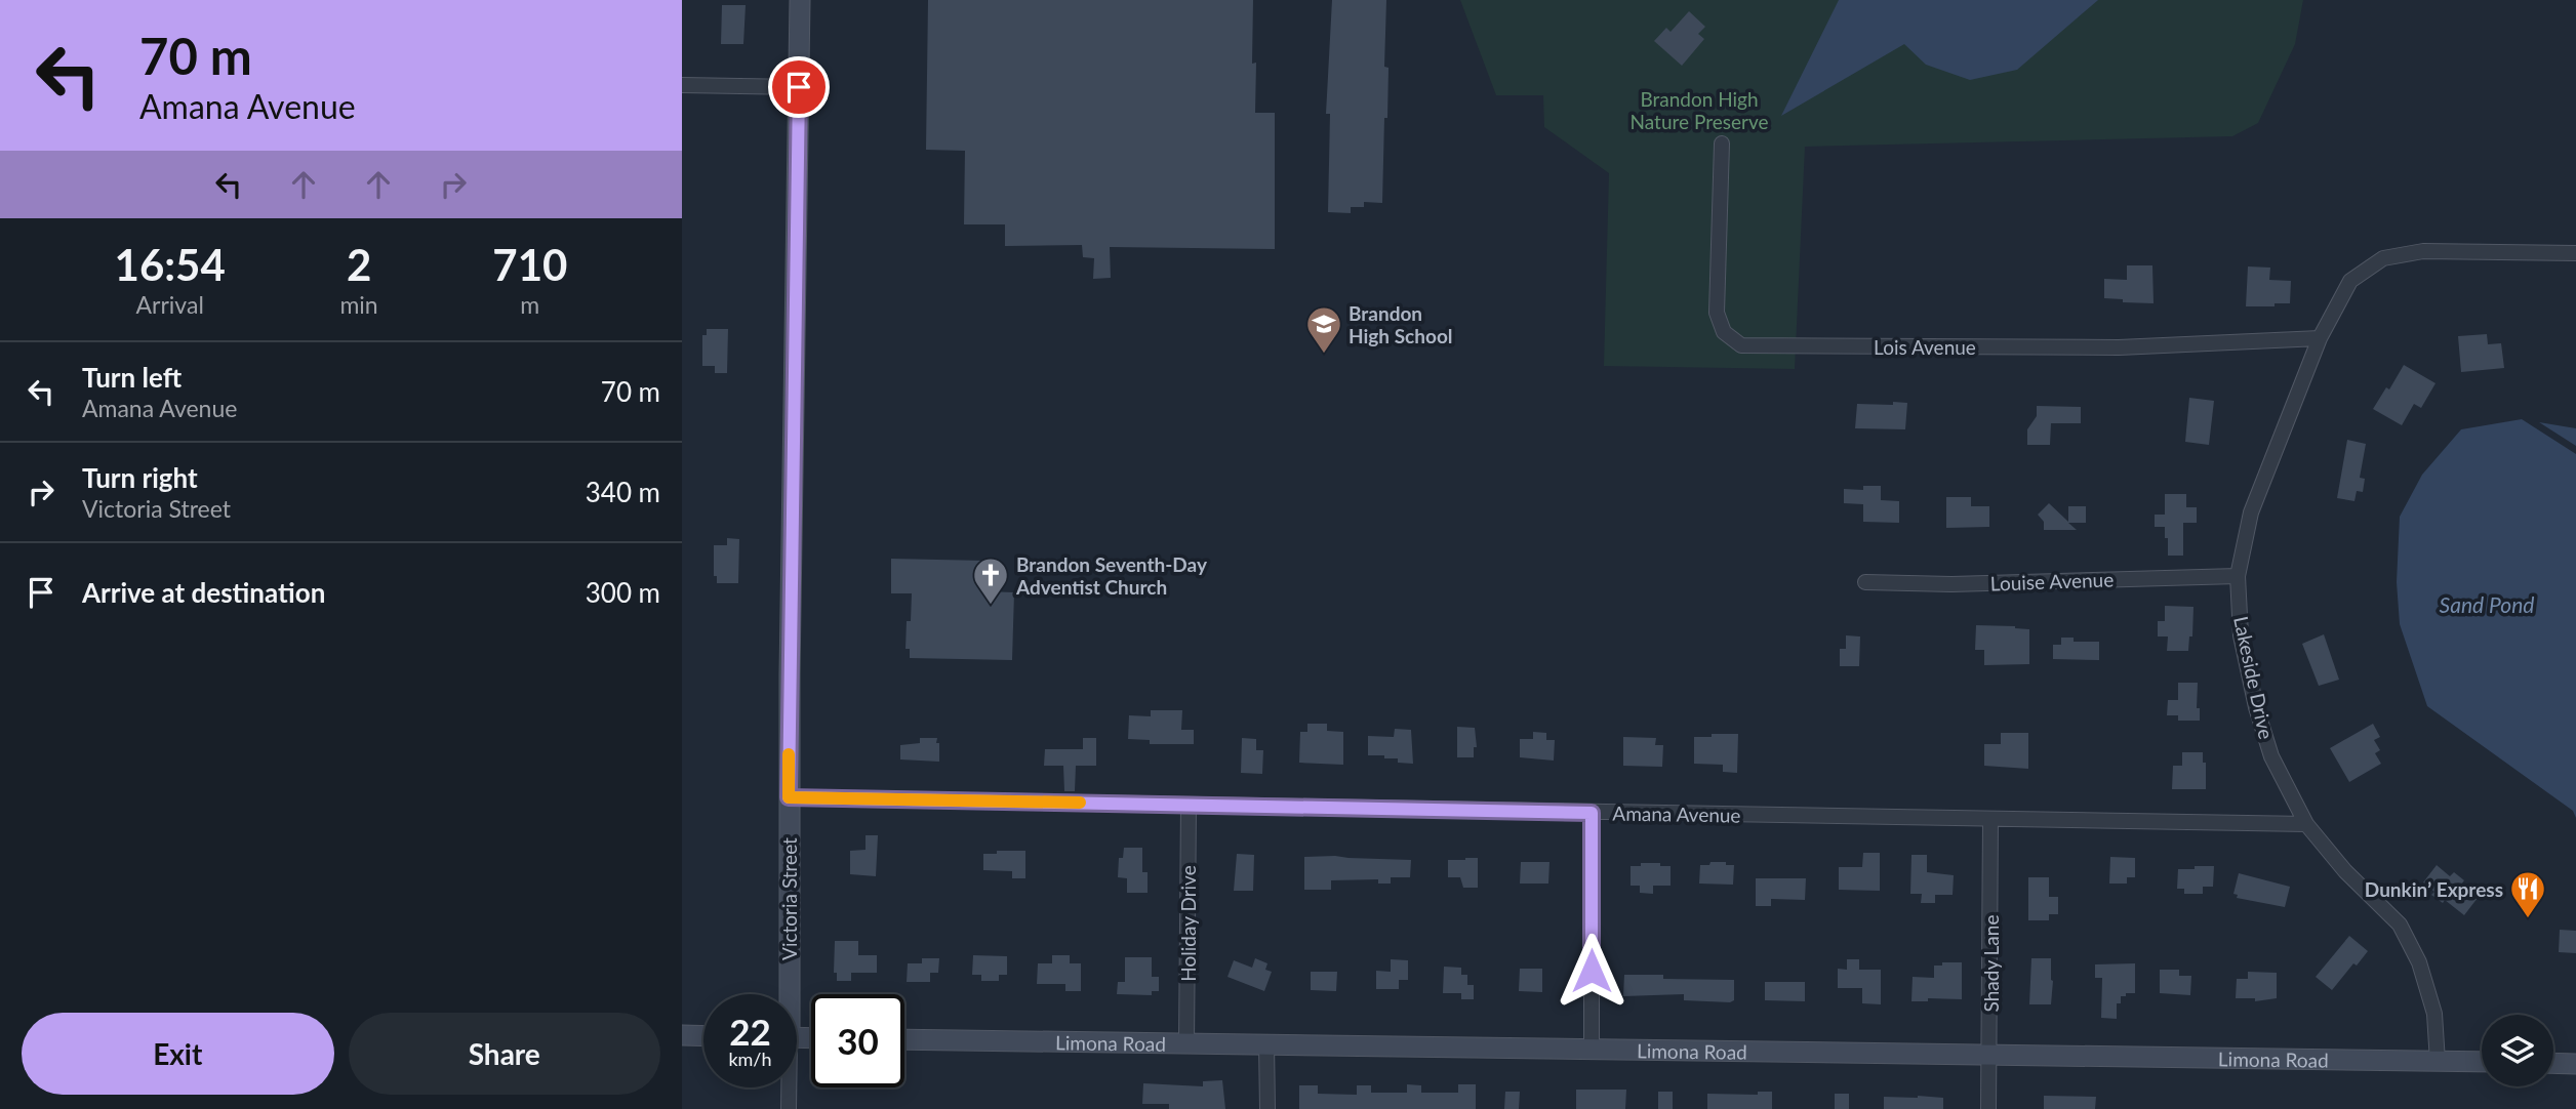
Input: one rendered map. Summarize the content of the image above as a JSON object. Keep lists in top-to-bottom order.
{
  "streets": {
    "street": [
      "Lois Avenue",
      "Louise Avenue",
      "Lakeside Drive",
      "Amana Avenue",
      "Victoria Street",
      "Holiday Drive",
      "Shady Lane",
      "Limona Road"
    ]
  },
  "crossings": [
    ["Lois Avenue", "Lakeside Drive"],
    ["Louise Avenue", "Lakeside Drive"],
    ["Lakeside Drive", "Amana Avenue"],
    ["Lakeside Drive", "Limona Road"],
    ["Amana Avenue", "Victoria Street"],
    ["Amana Avenue", "Holiday Drive"],
    ["Amana Avenue", "Shady Lane"],
    ["Holiday Drive", "Limona Road"],
    ["Shady Lane", "Limona Road"]
  ],
  "water": ["Sand Pond"],
  "parks": ["Brandon High Nature Preserve"],
  "places": {
    "school or university": ["Brandon High School"],
    "church": ["Brandon Seventh-Day Adventist Church"],
    "restaurant": ["Dunkin’ Express"]
  },
  "page": {
    "turn": ["70 m", "Amana Avenue"],
    "eta": [
      "16:54",
      "Arrival",
      "2",
      "min",
      "710",
      "m"
    ],
    "list": [
      {
        "name": "Turn left",
        "note": "Amana Avenue",
        "value": "70 m"
      },
      {
        "name": "Turn right",
        "note": "Victoria Street",
        "value": "340 m"
      },
      {
        "name": "Arrive at destination",
        "value": "300 m"
      }
    ],
    "speed": "22 km/h",
    "limit": "30",
    "buttons": ["Exit", "Share"]
  }
}
